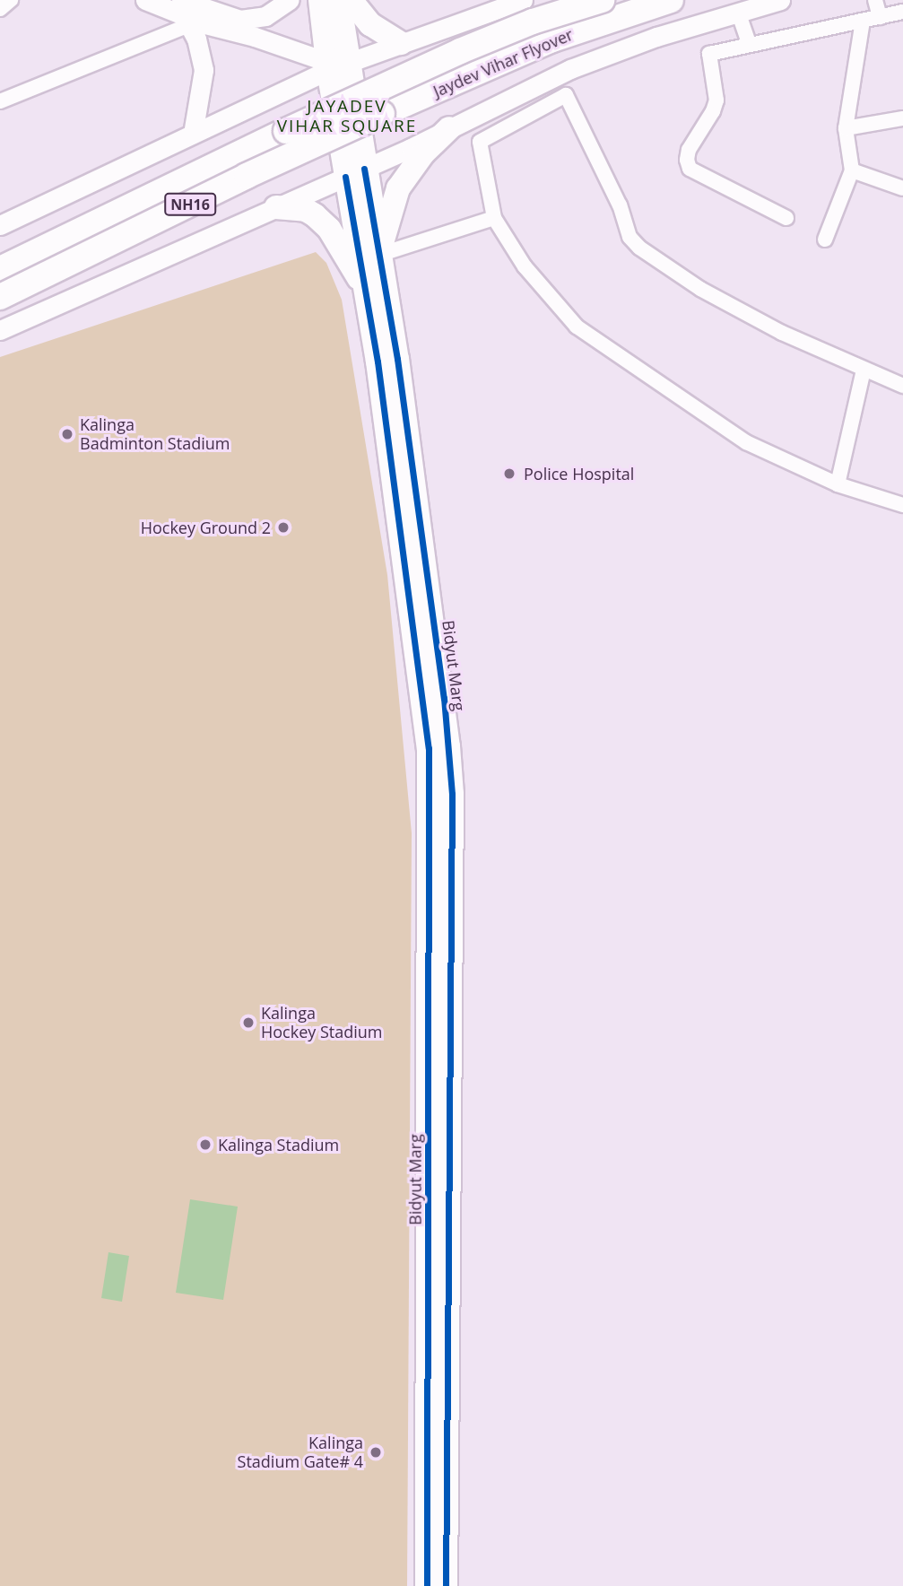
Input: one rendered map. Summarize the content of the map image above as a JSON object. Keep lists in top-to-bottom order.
{
  "streets": {
    "highway": ["Jaydev Vihar Flyover", "NH16"],
    "main road": ["Bidyut Marg"]
  },
  "districts": ["JAYADEV VIHAR SQUARE"],
  "places": [
    "Kalinga Badminton Stadium",
    "Police Hospital",
    "Hockey Ground 2",
    "Kalinga Hockey Stadium",
    "Kalinga Stadium",
    "Kalinga Stadium Gate# 4"
  ]
}
